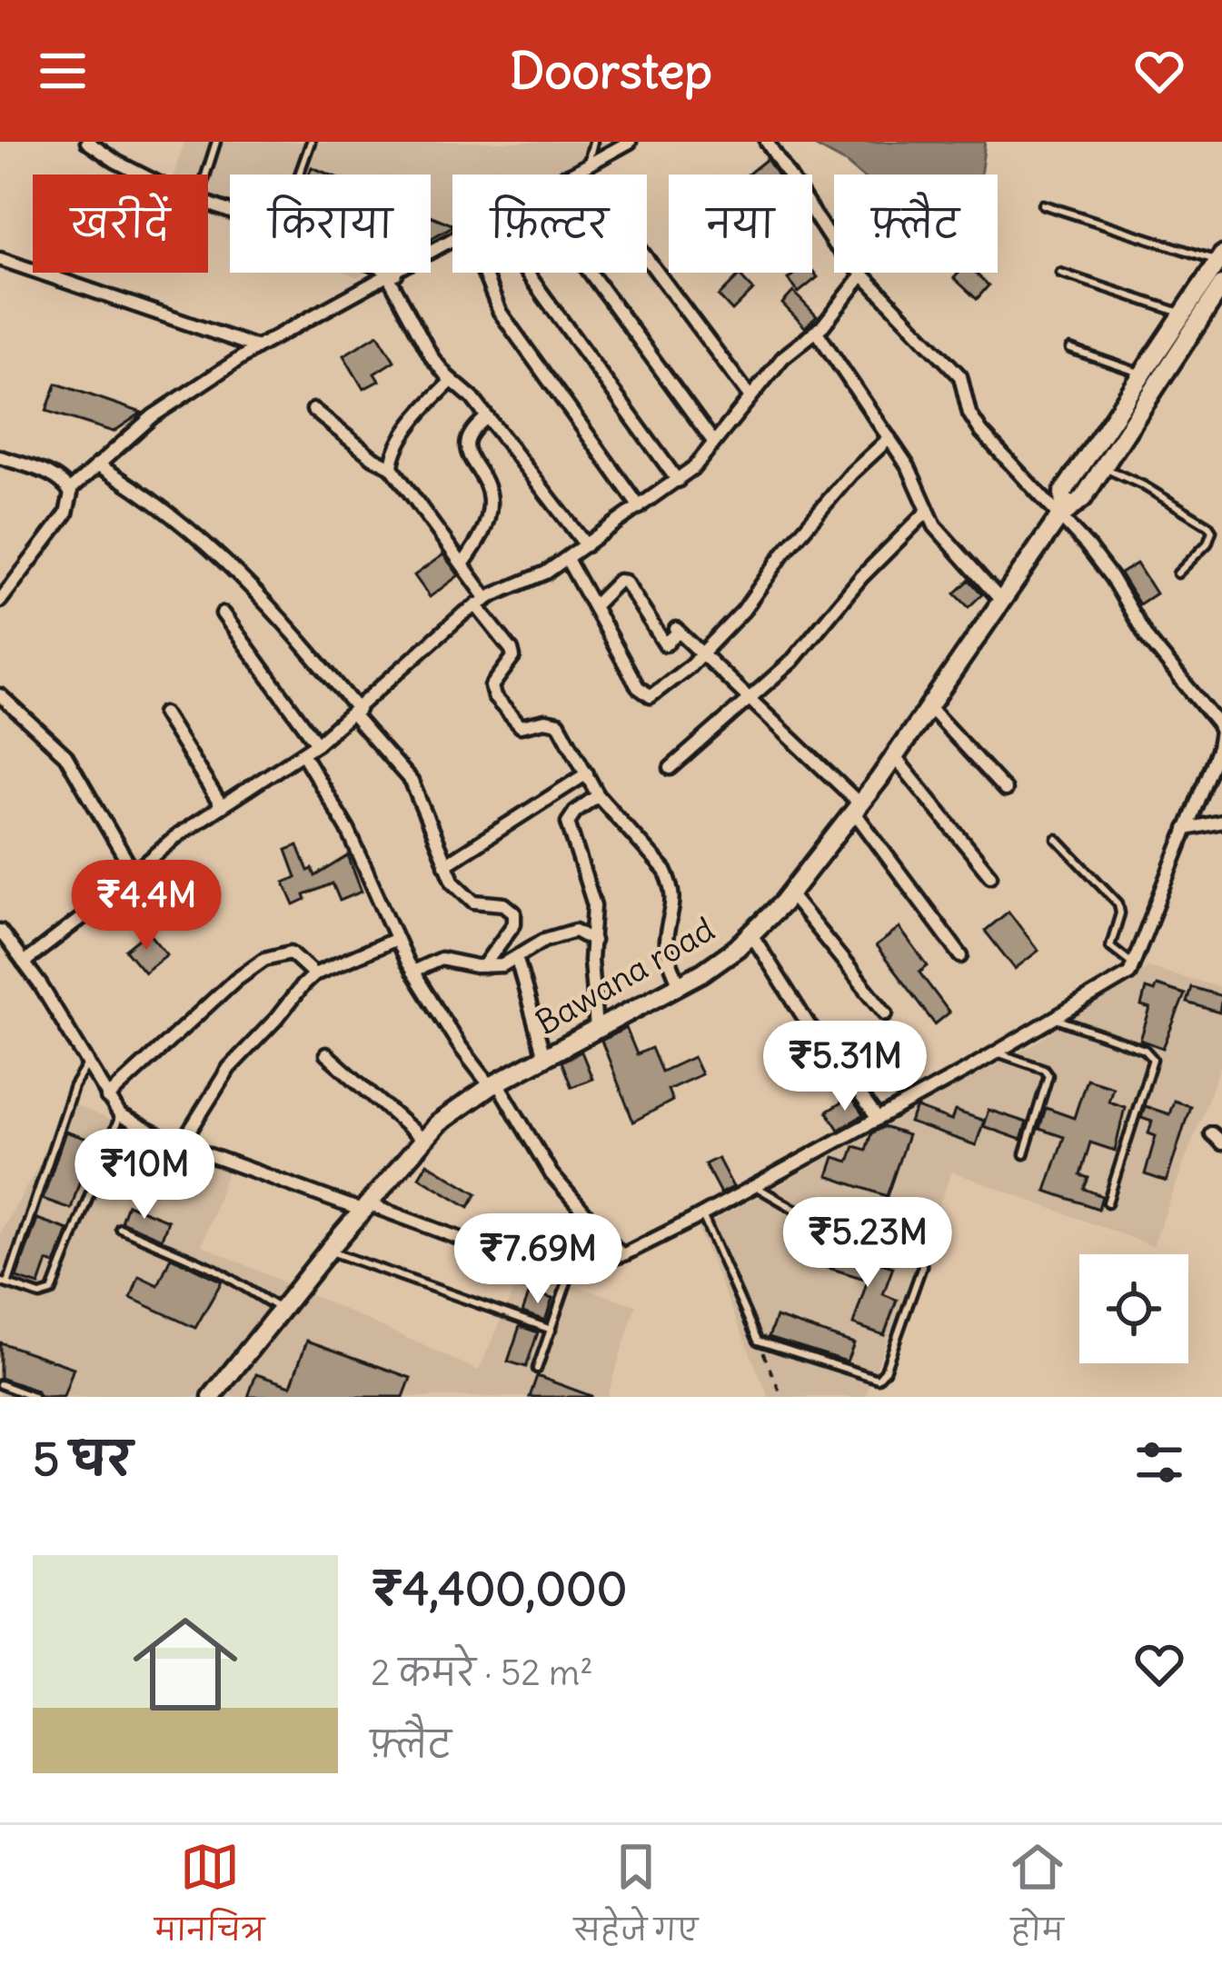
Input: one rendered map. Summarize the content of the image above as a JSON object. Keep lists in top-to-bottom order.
{
  "streets": {
    "main road": ["Bawana road"]
  },
  "page": {
    "header": "Doorstep",
    "chip": [
      "खरीदें",
      "किराया",
      "फ़िल्टर",
      "नया",
      "फ़्लैट"
    ],
    "price": [
      "₹4.4M",
      "₹5.31M",
      "₹10M",
      "₹5.23M",
      "₹7.69M"
    ],
    "heading": "5 घर",
    "list": [
      {
        "name": "₹4,400,000",
        "note": "2 कमरे · 52 m² · फ़्लैट"
      }
    ],
    "tabs": ["मानचित्र", "सहेजे गए", "होम"]
  }
}
